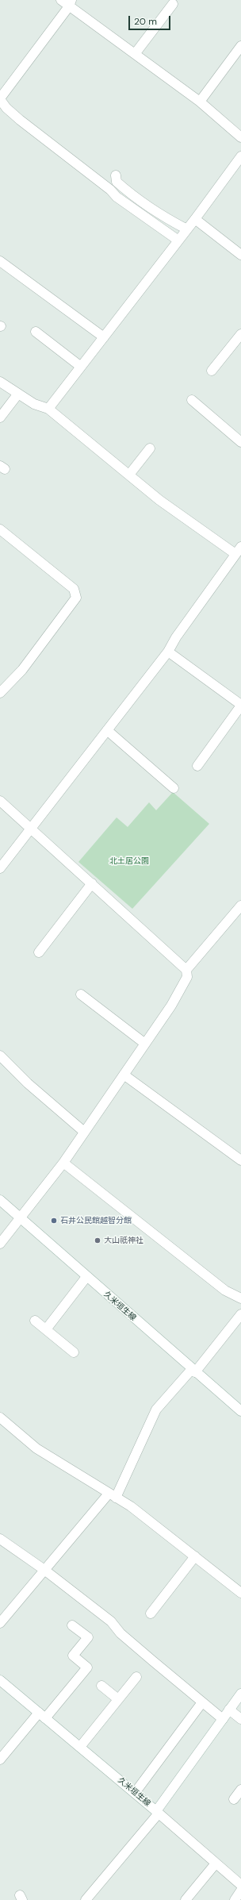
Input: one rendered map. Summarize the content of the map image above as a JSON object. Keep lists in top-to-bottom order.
{
  "streets": {
    "street": ["久米垣生線"]
  },
  "parks": ["北土居公園"],
  "places": ["石井公民館越智分館", "大山祇神社"],
  "scale_bar": "20 m"
}
